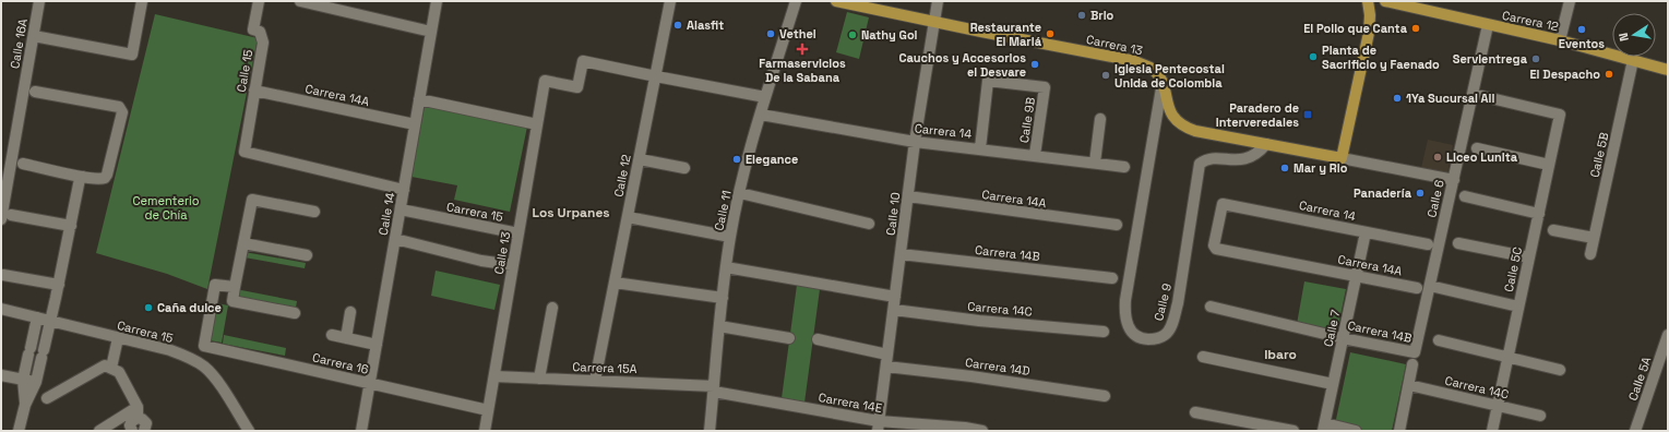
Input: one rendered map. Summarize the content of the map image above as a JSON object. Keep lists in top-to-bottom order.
{
  "streets": {
    "main road": ["Carrera 12", "Carrera 13"],
    "street": [
      "Calle 16A",
      "Calle 15",
      "Carrera 14A",
      "Calle 9B",
      "Carrera 14",
      "Calle 5B",
      "Calle 12",
      "Calle 6",
      "Calle 11",
      "Carrera 15",
      "Calle 14",
      "Calle 10",
      "Calle 13",
      "Carrera 14B",
      "Calle 5C",
      "Calle 9",
      "Carrera 14C",
      "Calle 7",
      "Carrera 16",
      "Carrera 14D",
      "Carrera 15A",
      "Calle 5A",
      "Carrera 14E"
    ]
  },
  "crossings": [
    ["Carrera 12", "Calle 5B"],
    ["Carrera 12", "Calle 6"],
    ["Carrera 13", "Calle 6"],
    ["Carrera 13", "Calle 10"],
    ["Carrera 13", "Calle 9"],
    ["Calle 15", "Carrera 14A"],
    ["Calle 15", "Calle 14"],
    ["Carrera 14A", "Carrera 14"],
    ["Carrera 14A", "Calle 14"],
    ["Carrera 14A", "Calle 10"],
    ["Carrera 14A", "Calle 7"],
    ["Calle 9B", "Carrera 14"],
    ["Carrera 14", "Calle 11"],
    ["Carrera 14", "Calle 10"],
    ["Carrera 14", "Calle 7"],
    ["Calle 12", "Calle 13"],
    ["Calle 12", "Carrera 15A"],
    ["Calle 6", "Carrera 14B"],
    ["Calle 6", "Calle 5C"],
    ["Calle 11", "Carrera 15A"],
    ["Calle 11", "Carrera 14E"],
    ["Carrera 15", "Calle 14"],
    ["Carrera 15", "Calle 13"],
    ["Calle 14", "Carrera 16"],
    ["Calle 10", "Carrera 14B"],
    ["Calle 10", "Carrera 14C"],
    ["Calle 10", "Carrera 14D"],
    ["Calle 10", "Carrera 14E"],
    ["Calle 13", "Carrera 16"],
    ["Calle 13", "Carrera 15A"],
    ["Carrera 14B", "Calle 7"],
    ["Calle 5C", "Carrera 14C"],
    ["Carrera 15A", "Carrera 14E"]
  ],
  "districts": ["Los Urpanes", "Ibaro"],
  "parks": ["Cementerio de Chía"],
  "places": {
    "other": [
      "Brio",
      "Alasfit",
      "El Pollo que Canta",
      "Eventos",
      "Vethel",
      "Restaurante El Mariá",
      "Nathy Gol",
      "Planta de Sacrificio y Faenado",
      "Servientrega",
      "Cauchos y Accesorios el Desvare",
      "El Despacho",
      "Iglesia Pentecostal Unida de Colombia",
      "1Ya Sucursal Ali",
      "Liceo Lunita",
      "Elegance",
      "Mar y Rio",
      "Panadería",
      "Caña dulce"
    ],
    "health": ["Farmaservicios De la Sabana"],
    "transit": ["Paradero de Interveredales"]
  },
  "north": "left"
}
